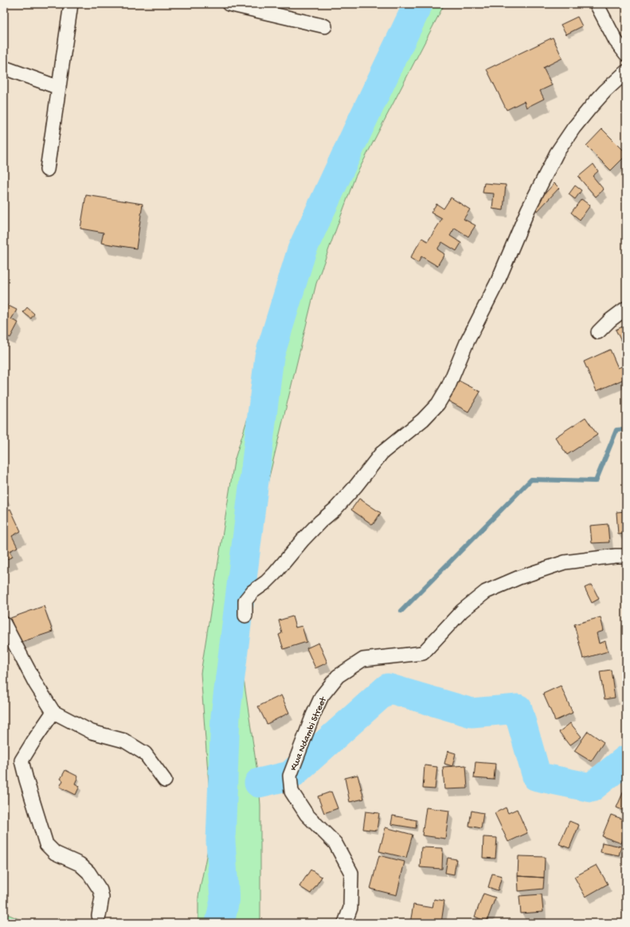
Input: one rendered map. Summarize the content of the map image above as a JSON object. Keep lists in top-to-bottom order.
{
  "streets": {
    "street": ["Kwa Ndambi Street"]
  }
}
